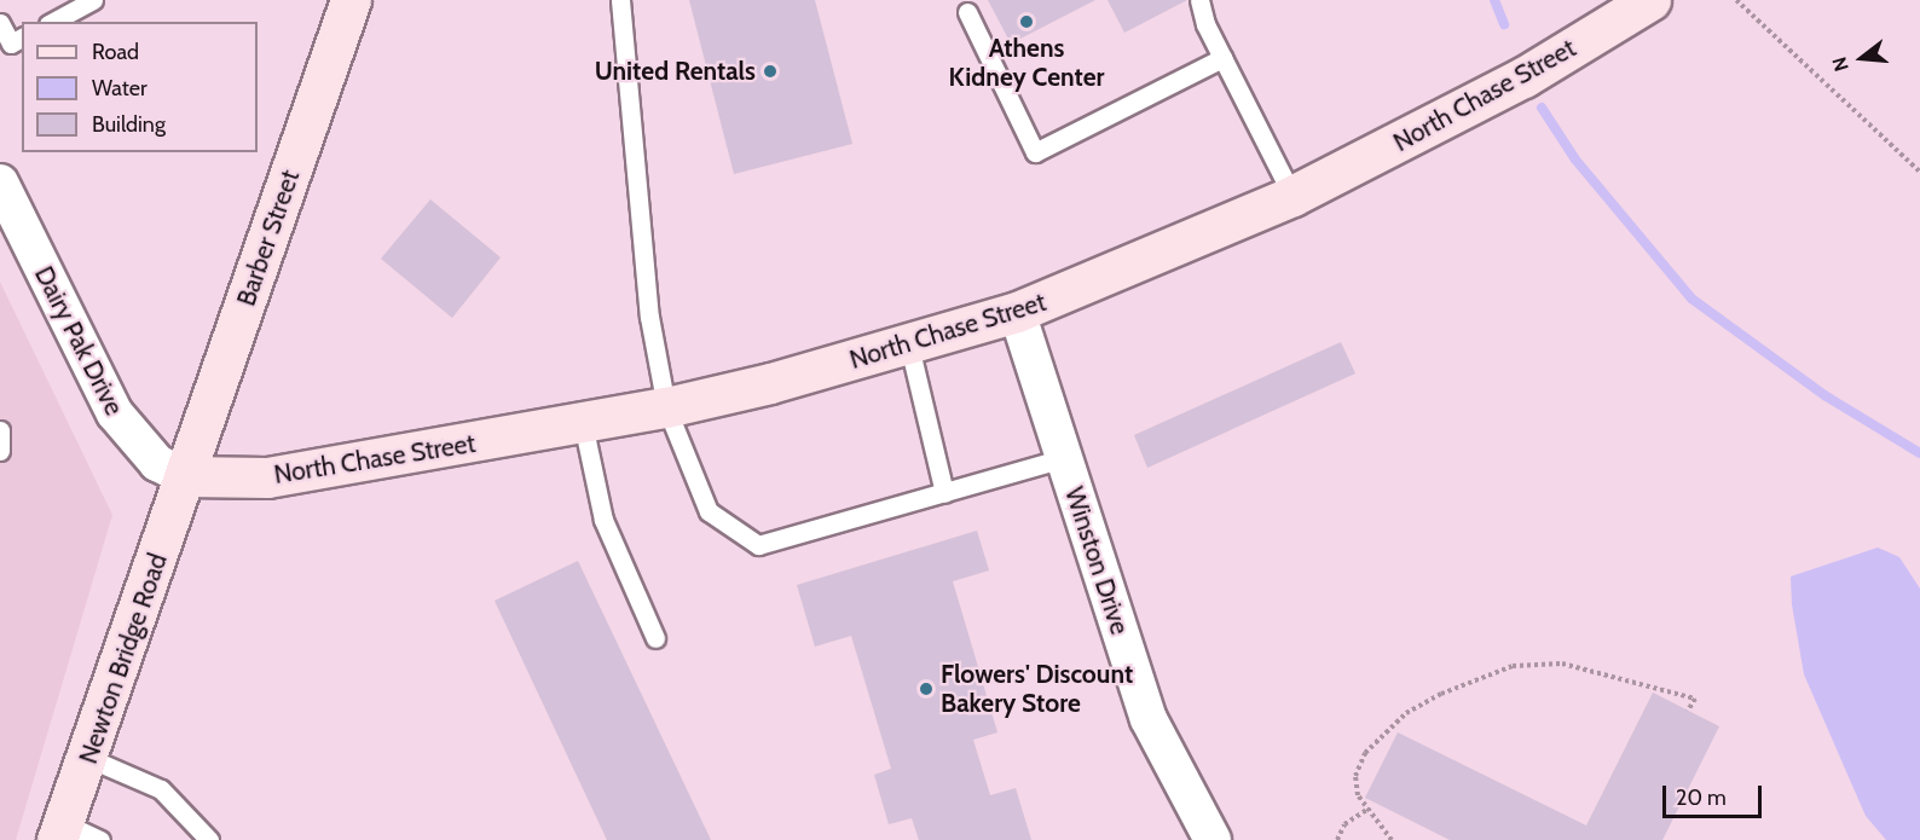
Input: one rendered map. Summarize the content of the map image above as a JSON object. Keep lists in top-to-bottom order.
{
  "streets": {
    "main road": ["North Chase Street", "Barber Street", "Newton Bridge Road"],
    "street": ["Dairy Pak Drive", "Winston Drive"]
  },
  "crossings": [
    ["North Chase Street", "Barber Street"],
    ["North Chase Street", "Dairy Pak Drive"],
    ["North Chase Street", "Winston Drive"],
    ["North Chase Street", "Newton Bridge Road"],
    ["Barber Street", "Dairy Pak Drive"],
    ["Barber Street", "Newton Bridge Road"],
    ["Dairy Pak Drive", "Newton Bridge Road"]
  ],
  "places": ["Athens Kidney Center", "United Rentals", "Flowers' Discount Bakery Store"],
  "legend": ["Road", "Water", "Building"],
  "scale_bar": "20 m",
  "north": "left"
}
